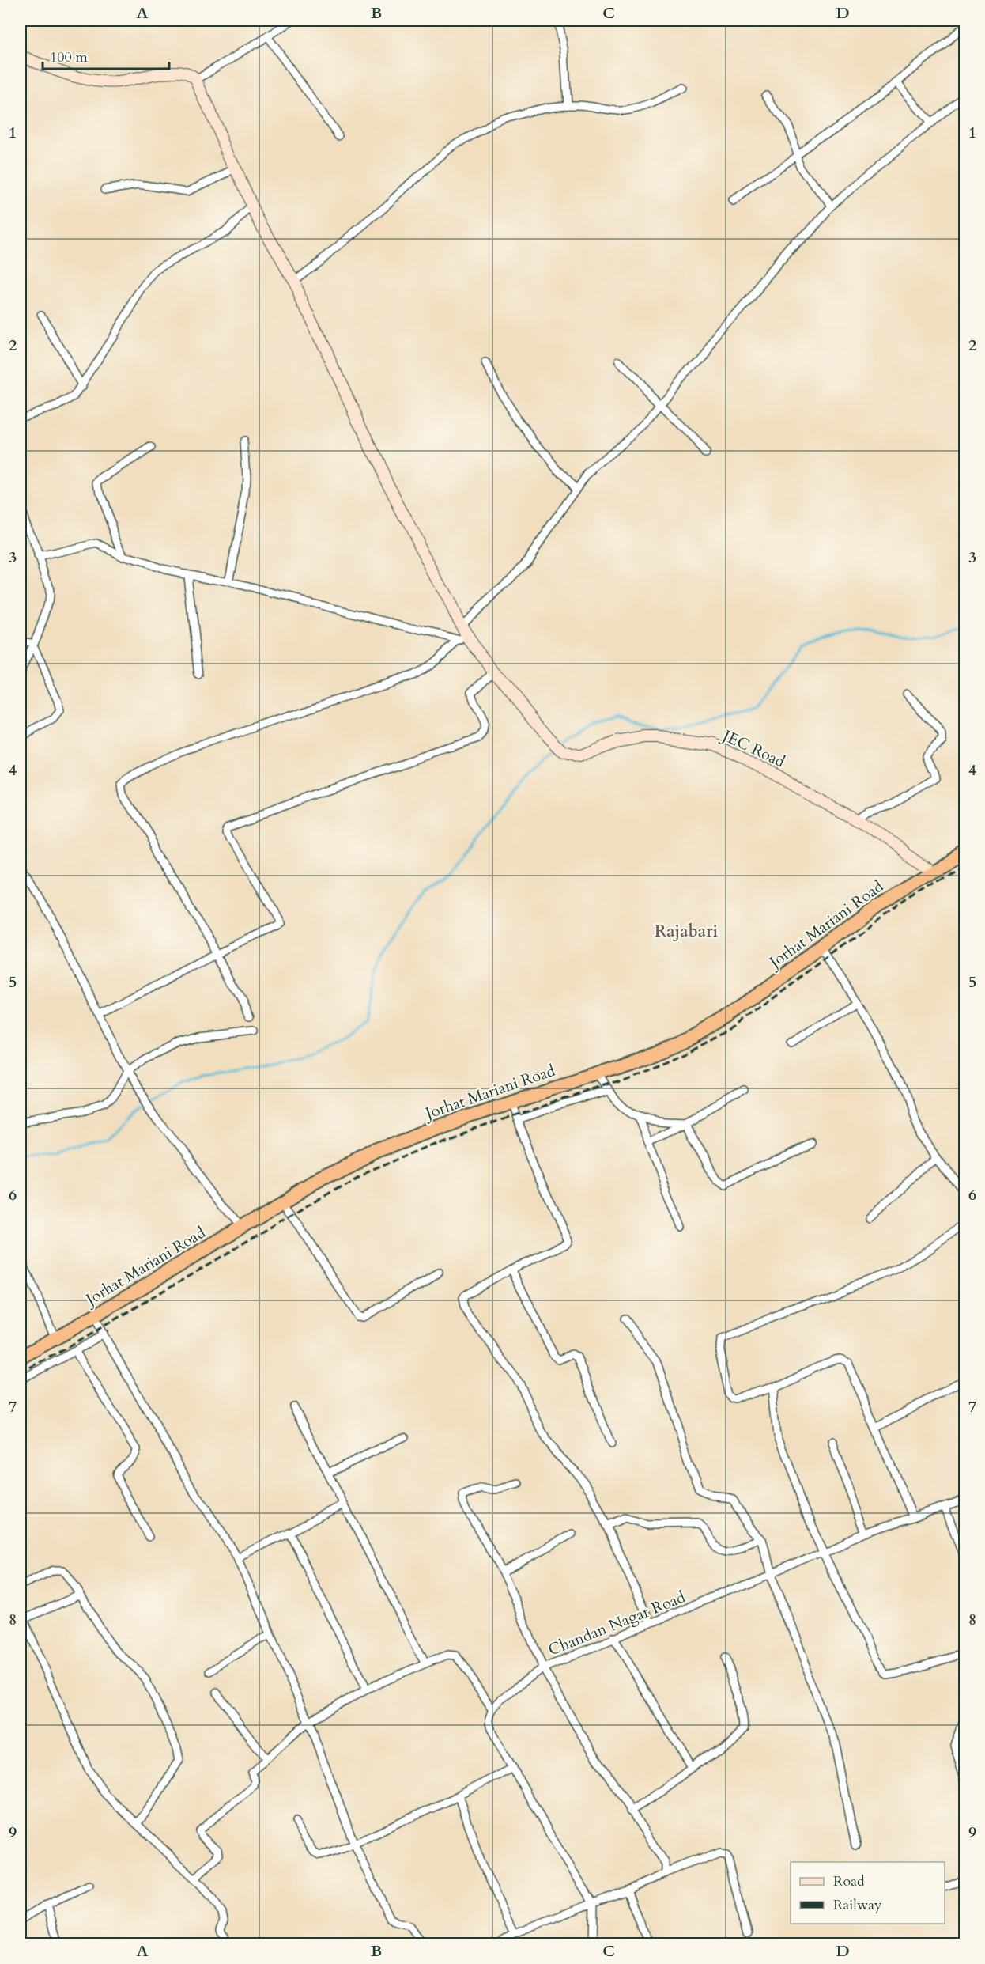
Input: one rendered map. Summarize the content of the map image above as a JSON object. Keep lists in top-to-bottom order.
{
  "streets": {
    "highway": ["Jorhat Mariani Road"],
    "street": ["JEC Road", "Chandan Nagar Road"]
  },
  "crossings": [
    ["JEC Road", "Jorhat Mariani Road"]
  ],
  "districts": ["Rajabari"],
  "legend": ["Road", "Railway"],
  "scale_bar": "100 m",
  "grid": {
    "columns": [
      "A",
      "B",
      "C",
      "D"
    ],
    "rows": [
      "1",
      "2",
      "3",
      "4",
      "5",
      "6",
      "7",
      "8",
      "9"
    ]
  }
}
